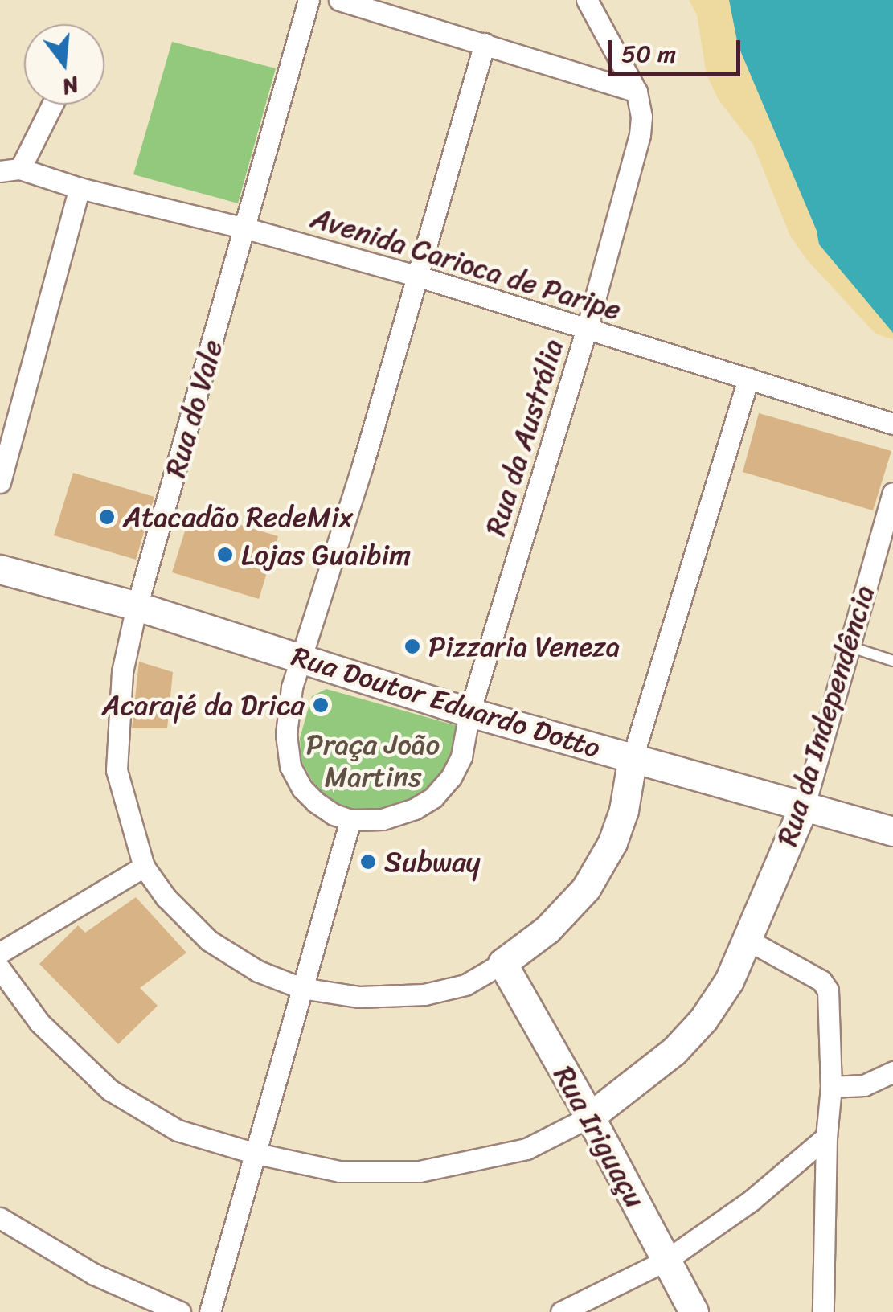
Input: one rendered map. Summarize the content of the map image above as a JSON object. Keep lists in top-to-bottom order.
{
  "streets": {
    "main road": [
      "Rua do Vale",
      "Rua Doutor Eduardo Dotto",
      "Rua da Independência",
      "Rua Iriguaçu"
    ],
    "street": ["Avenida Carioca de Paripe", "Rua da Austrália"]
  },
  "crossings": [
    ["Avenida Carioca de Paripe", "Rua do Vale"],
    ["Avenida Carioca de Paripe", "Rua da Austrália"],
    ["Rua do Vale", "Rua Doutor Eduardo Dotto"],
    ["Rua do Vale", "Rua Iriguaçu"],
    ["Rua da Austrália", "Rua Doutor Eduardo Dotto"],
    ["Rua Doutor Eduardo Dotto", "Rua da Independência"],
    ["Rua da Independência", "Rua Iriguaçu"]
  ],
  "parks": ["Praça João Martins"],
  "places": [
    "Atacadão RedeMix",
    "Lojas Guaibim",
    "Pizzaria Veneza",
    "Acarajé da Drica",
    "Subway"
  ],
  "scale_bar": "50 m",
  "north": "bottom"
}
